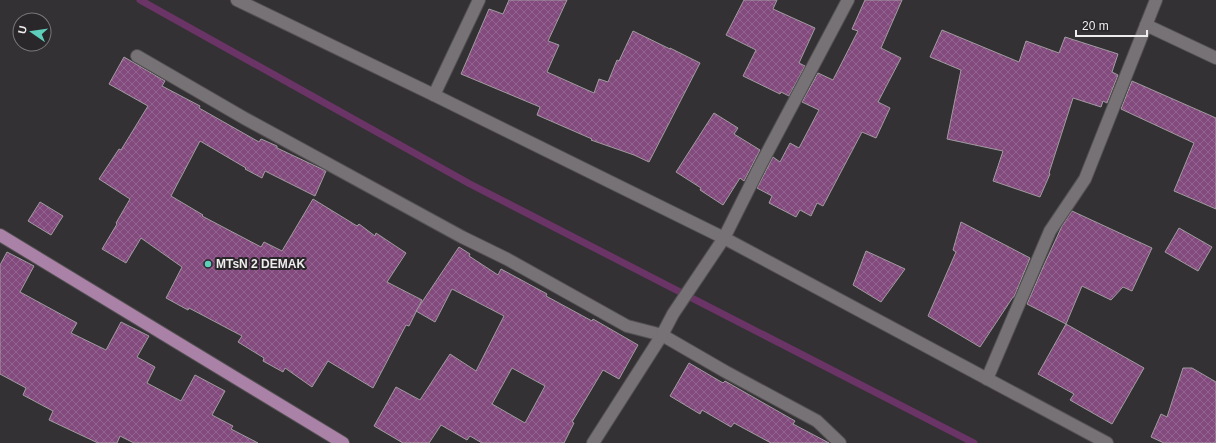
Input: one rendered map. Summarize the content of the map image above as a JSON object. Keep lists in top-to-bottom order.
{
  "places": ["MTsN 2 DEMAK"],
  "scale_bar": "20 m",
  "north": "left"
}
